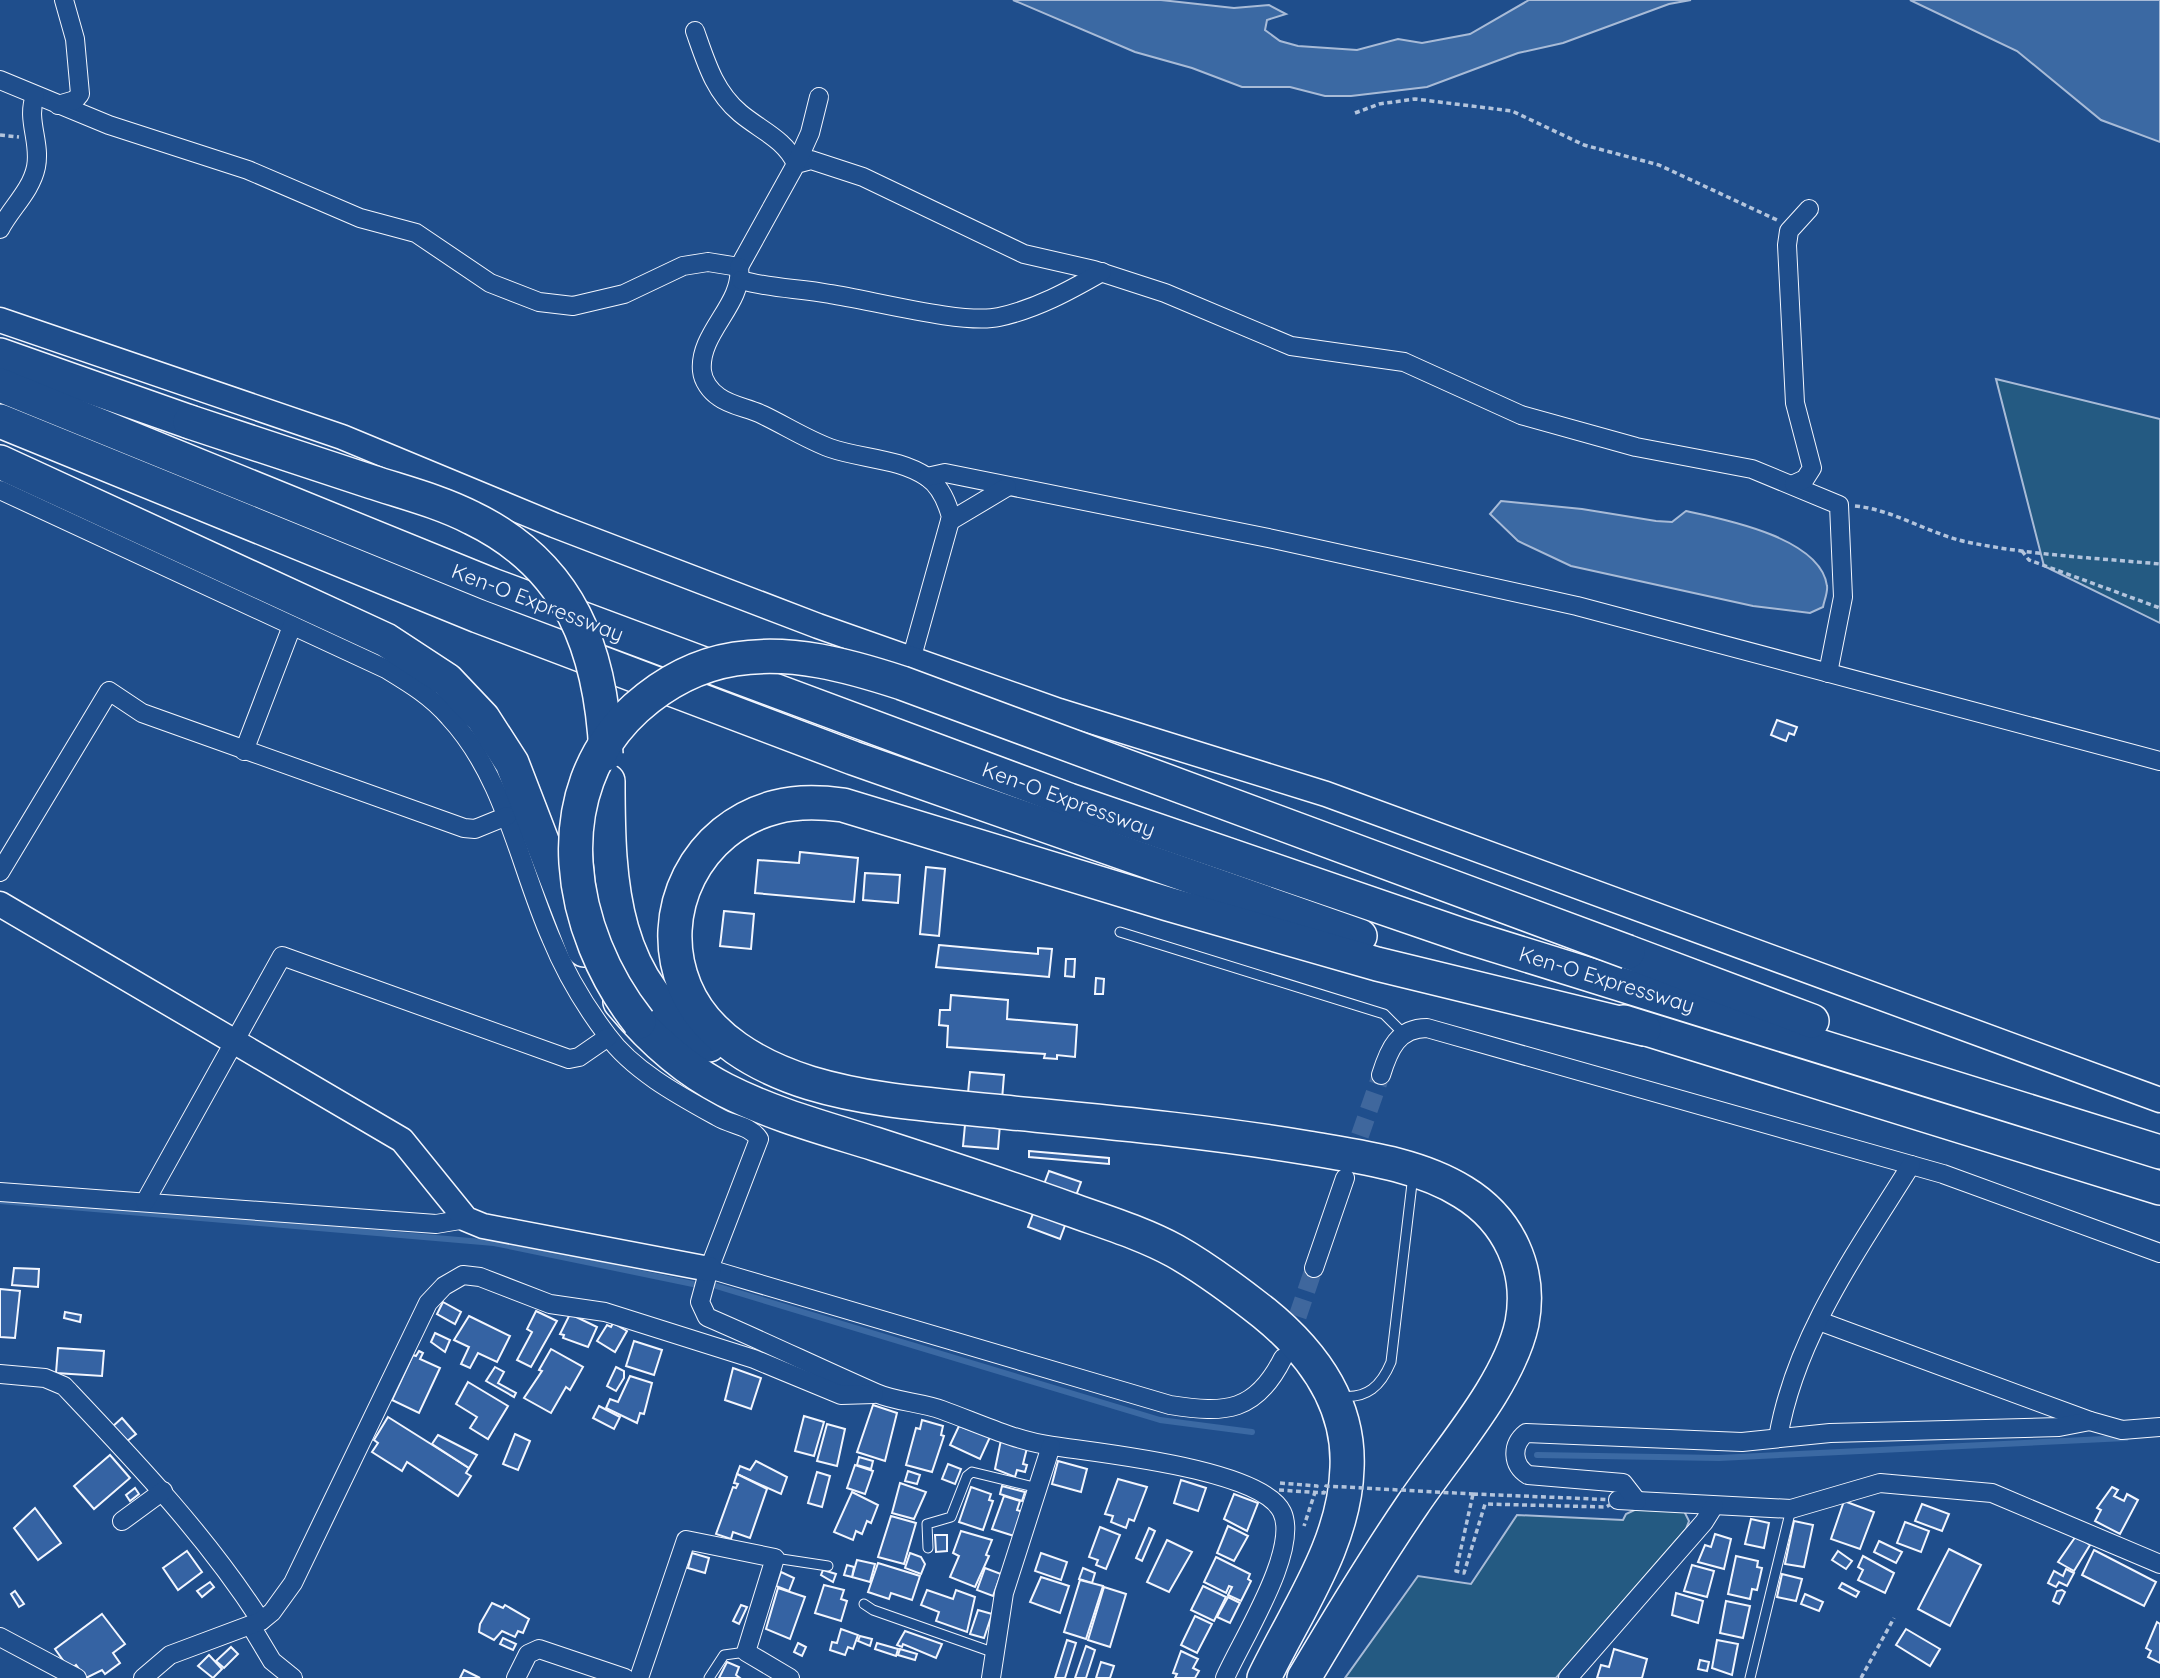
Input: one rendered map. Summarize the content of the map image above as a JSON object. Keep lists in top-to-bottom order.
{
  "streets": {
    "highway": ["Ken-O Expressway"]
  }
}
